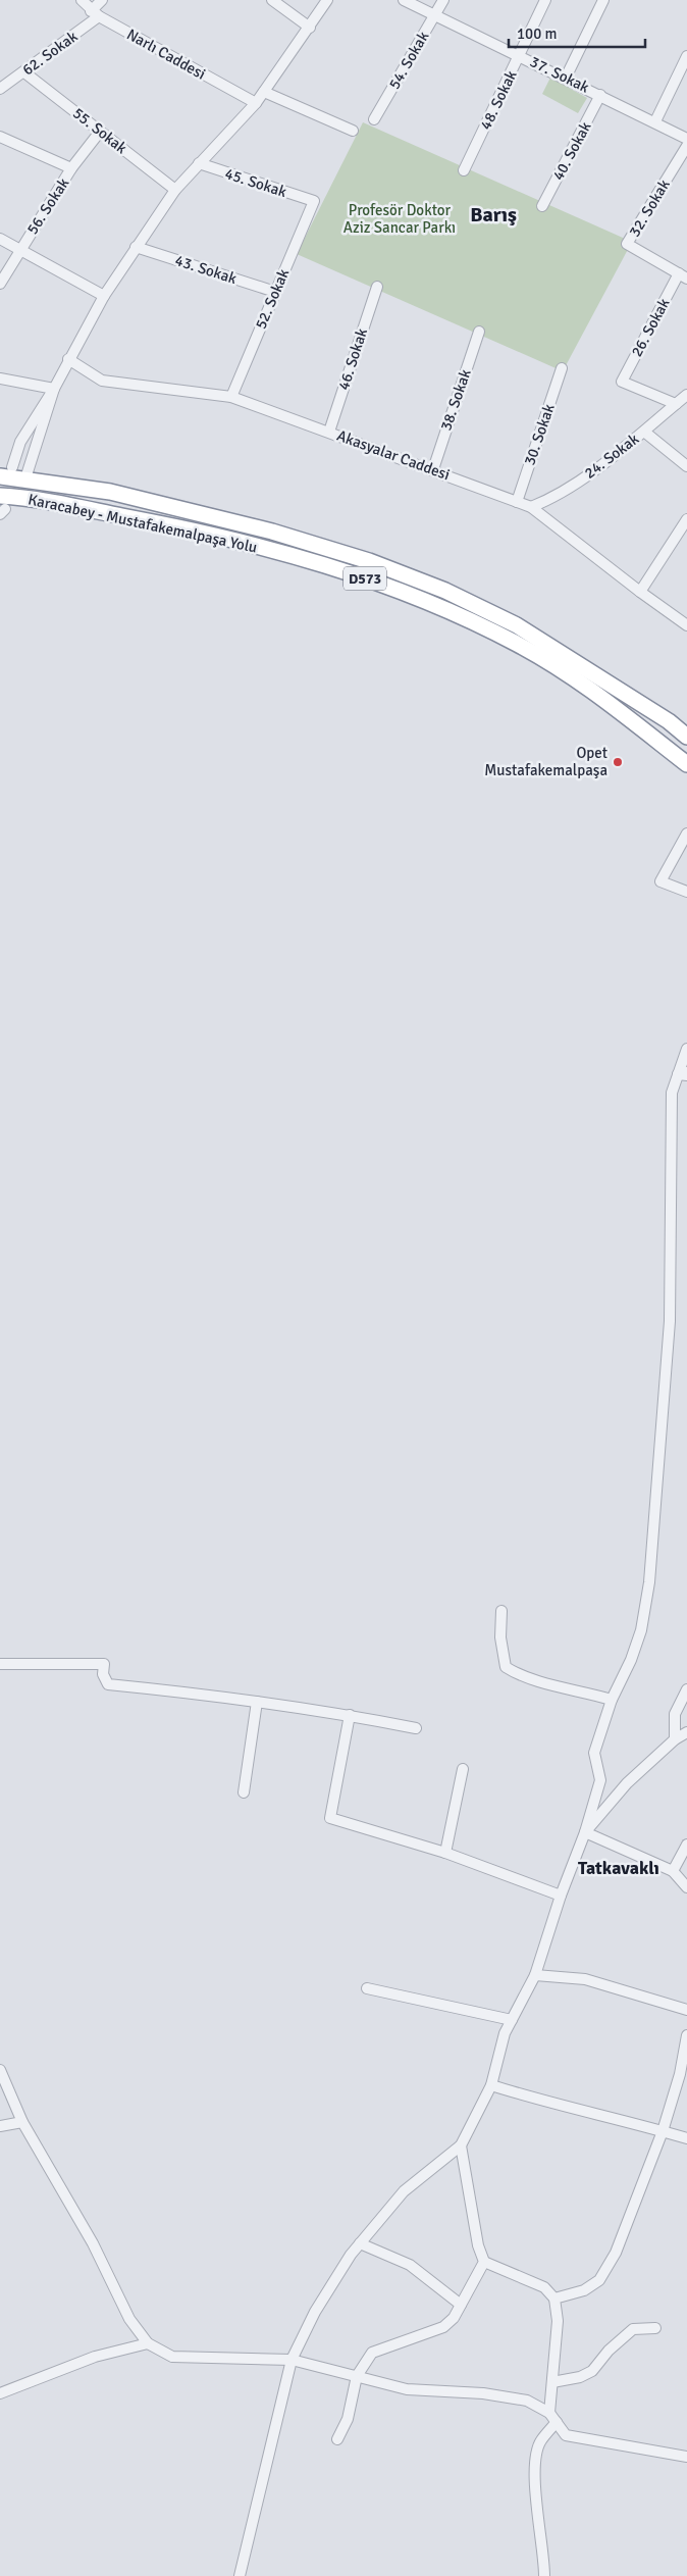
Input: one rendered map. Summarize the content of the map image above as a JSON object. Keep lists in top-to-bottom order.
{
  "streets": {
    "highway": ["Karacabey - Mustafakemalpaşa Yolu", "D573"],
    "street": [
      "62. Sokak",
      "Narlı Caddesi",
      "54. Sokak",
      "37. Sokak",
      "48. Sokak",
      "55. Sokak",
      "40. Sokak",
      "45. Sokak",
      "56. Sokak",
      "32. Sokak",
      "43. Sokak",
      "52. Sokak",
      "26. Sokak",
      "46. Sokak",
      "38. Sokak",
      "30. Sokak",
      "Akasyalar Caddesi",
      "24. Sokak"
    ]
  },
  "crossings": [
    ["62. Sokak", "Narlı Caddesi"],
    ["62. Sokak", "55. Sokak"],
    ["54. Sokak", "37. Sokak"],
    ["37. Sokak", "48. Sokak"],
    ["37. Sokak", "40. Sokak"],
    ["55. Sokak", "56. Sokak"],
    ["45. Sokak", "52. Sokak"],
    ["32. Sokak", "26. Sokak"],
    ["43. Sokak", "52. Sokak"],
    ["52. Sokak", "Akasyalar Caddesi"],
    ["26. Sokak", "24. Sokak"],
    ["46. Sokak", "Akasyalar Caddesi"],
    ["38. Sokak", "Akasyalar Caddesi"],
    ["30. Sokak", "Akasyalar Caddesi"],
    ["Akasyalar Caddesi", "24. Sokak"]
  ],
  "districts": ["Barış", "Tatkavaklı"],
  "parks": ["Profesör Doktor Aziz Sancar Parkı"],
  "places": ["Opet Mustafakemalpaşa"],
  "scale_bar": "100 m"
}
